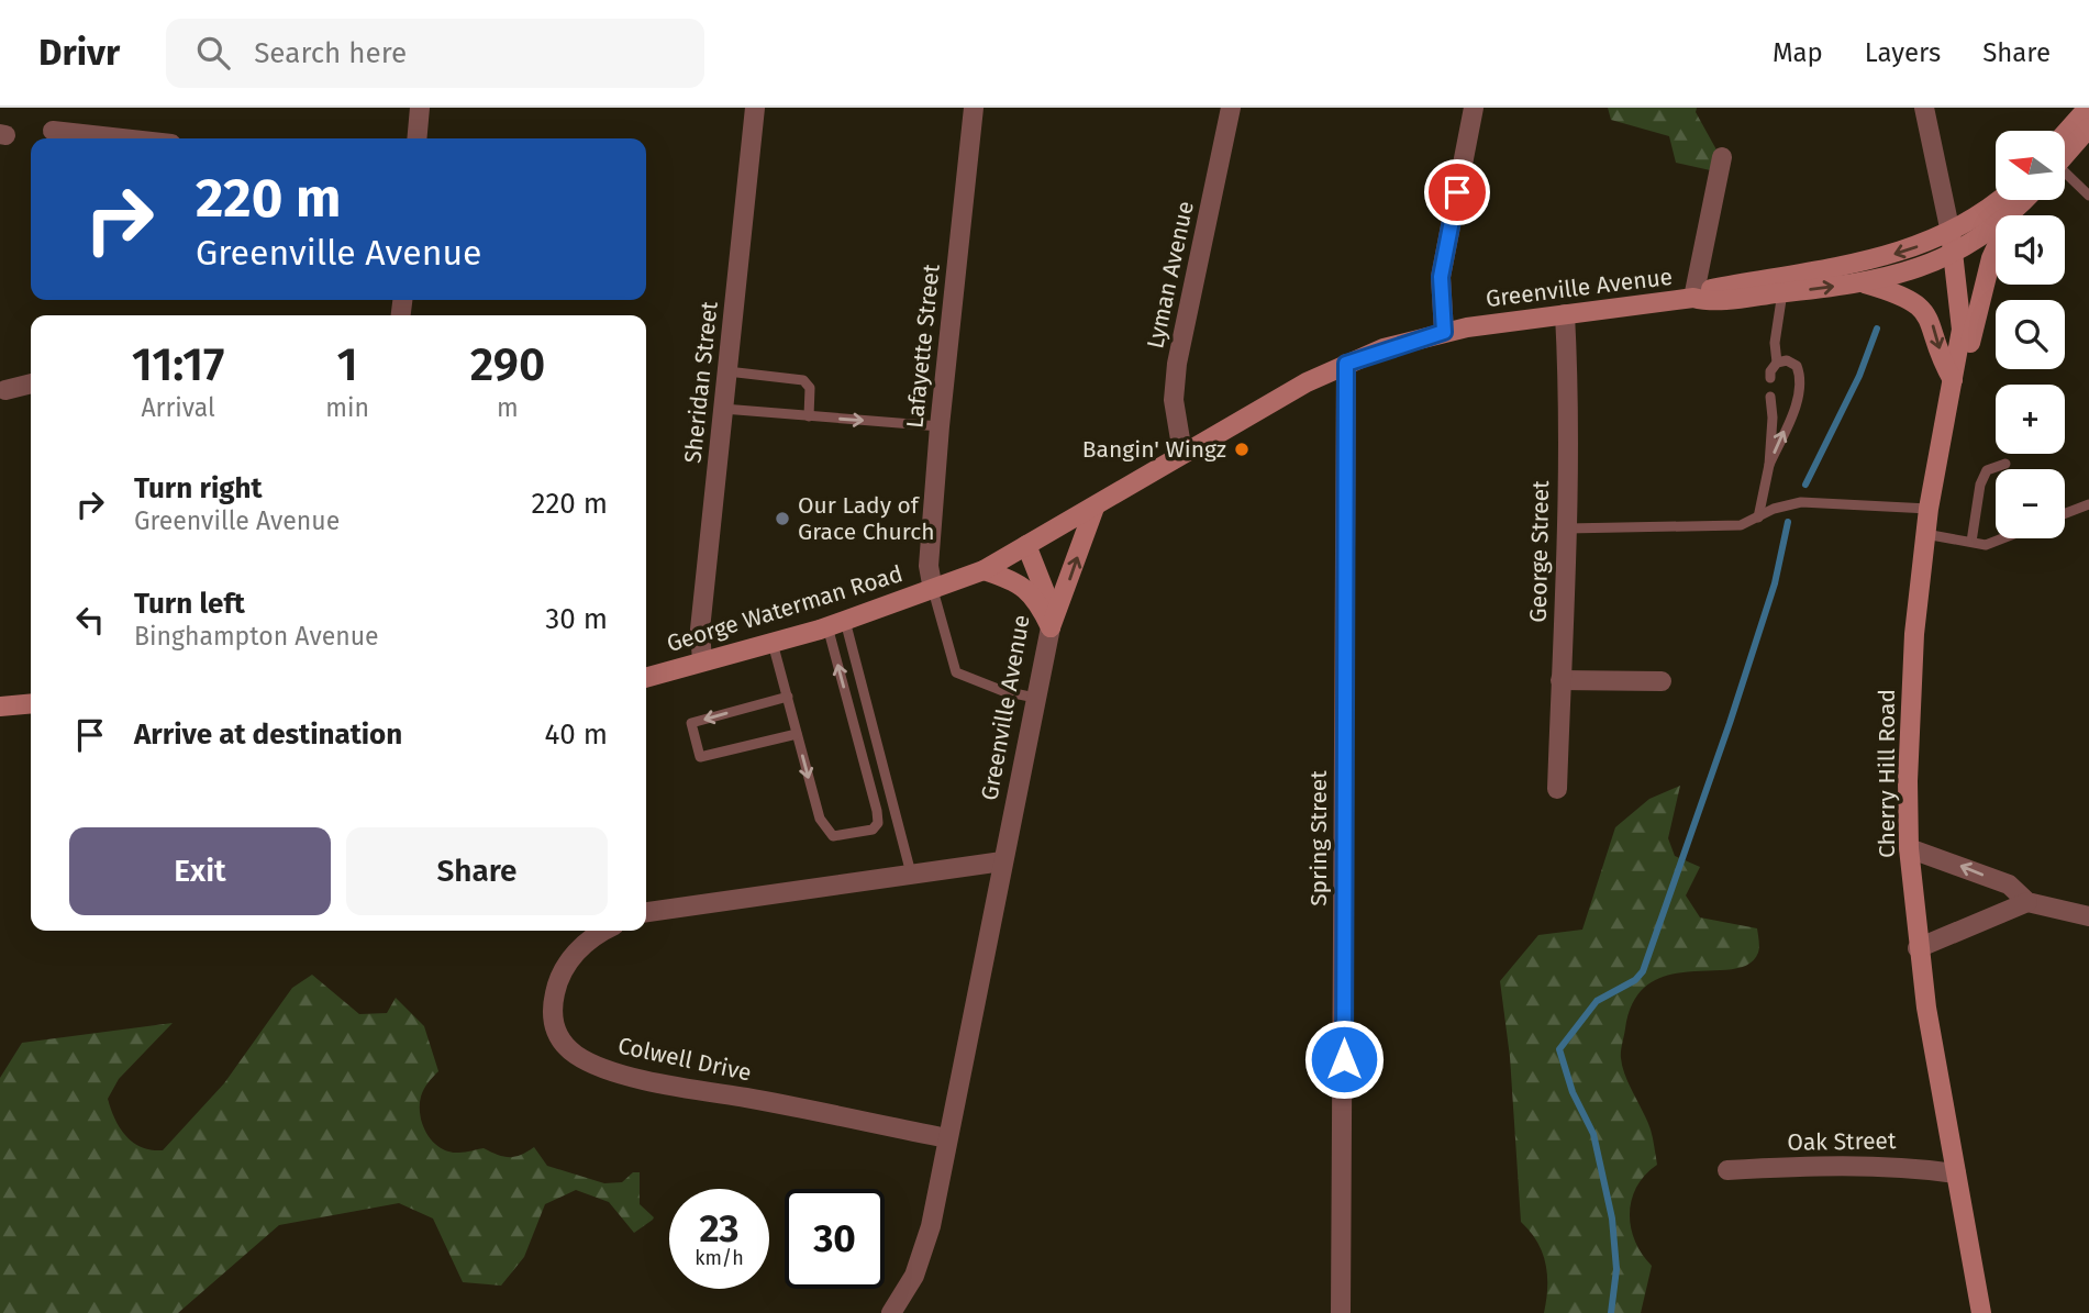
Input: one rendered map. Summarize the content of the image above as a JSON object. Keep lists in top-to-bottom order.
{
  "streets": {
    "main road": ["Greenville Avenue", "George Waterman Road", "Cherry Hill Road"],
    "street": [
      "Lyman Avenue",
      "Lafayette Street",
      "Sheridan Street",
      "George Street",
      "Spring Street",
      "Colwell Drive",
      "Oak Street"
    ]
  },
  "crossings": [
    ["Lyman Avenue", "Greenville Avenue"],
    ["Greenville Avenue", "Lafayette Street"],
    ["Greenville Avenue", "George Street"],
    ["Greenville Avenue", "George Waterman Road"],
    ["Greenville Avenue", "Cherry Hill Road"],
    ["Greenville Avenue", "Spring Street"],
    ["Greenville Avenue", "Colwell Drive"],
    ["Lafayette Street", "George Waterman Road"],
    ["Sheridan Street", "George Waterman Road"],
    ["Cherry Hill Road", "Oak Street"]
  ],
  "places": ["Bangin' Wingz", "Our Lady of Grace Church"],
  "north": "left",
  "page": {
    "header": "Drivr",
    "search": "Search here",
    "nav": ["Map", "Layers", "Share"],
    "map_buttons": ["+", "−"],
    "turn": ["220 m", "Greenville Avenue"],
    "eta": [
      "11:17",
      "Arrival",
      "1",
      "min",
      "290",
      "m"
    ],
    "list": [
      {
        "name": "Turn right",
        "note": "Greenville Avenue",
        "value": "220 m"
      },
      {
        "name": "Turn left",
        "note": "Binghampton Avenue",
        "value": "30 m"
      },
      {
        "name": "Arrive at destination",
        "value": "40 m"
      }
    ],
    "buttons": ["Exit", "Share"],
    "speed": "23 km/h",
    "limit": "30"
  }
}
